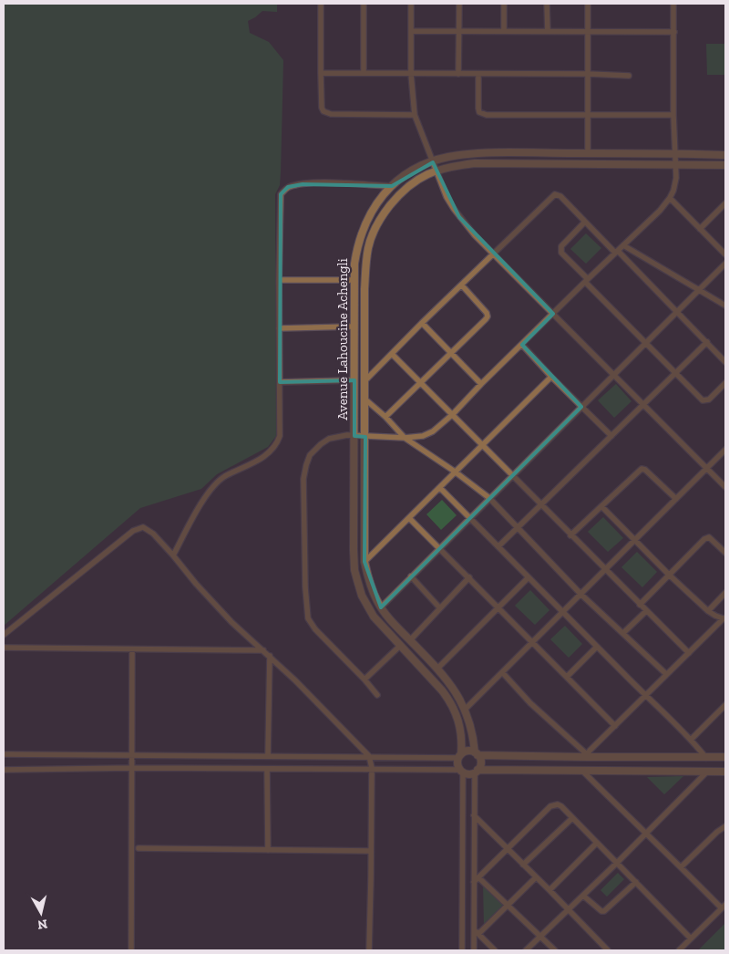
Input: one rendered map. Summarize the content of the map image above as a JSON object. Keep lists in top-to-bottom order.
{
  "streets": {
    "street": ["Avenue Lahoucine Achengli"]
  },
  "north": "bottom"
}
